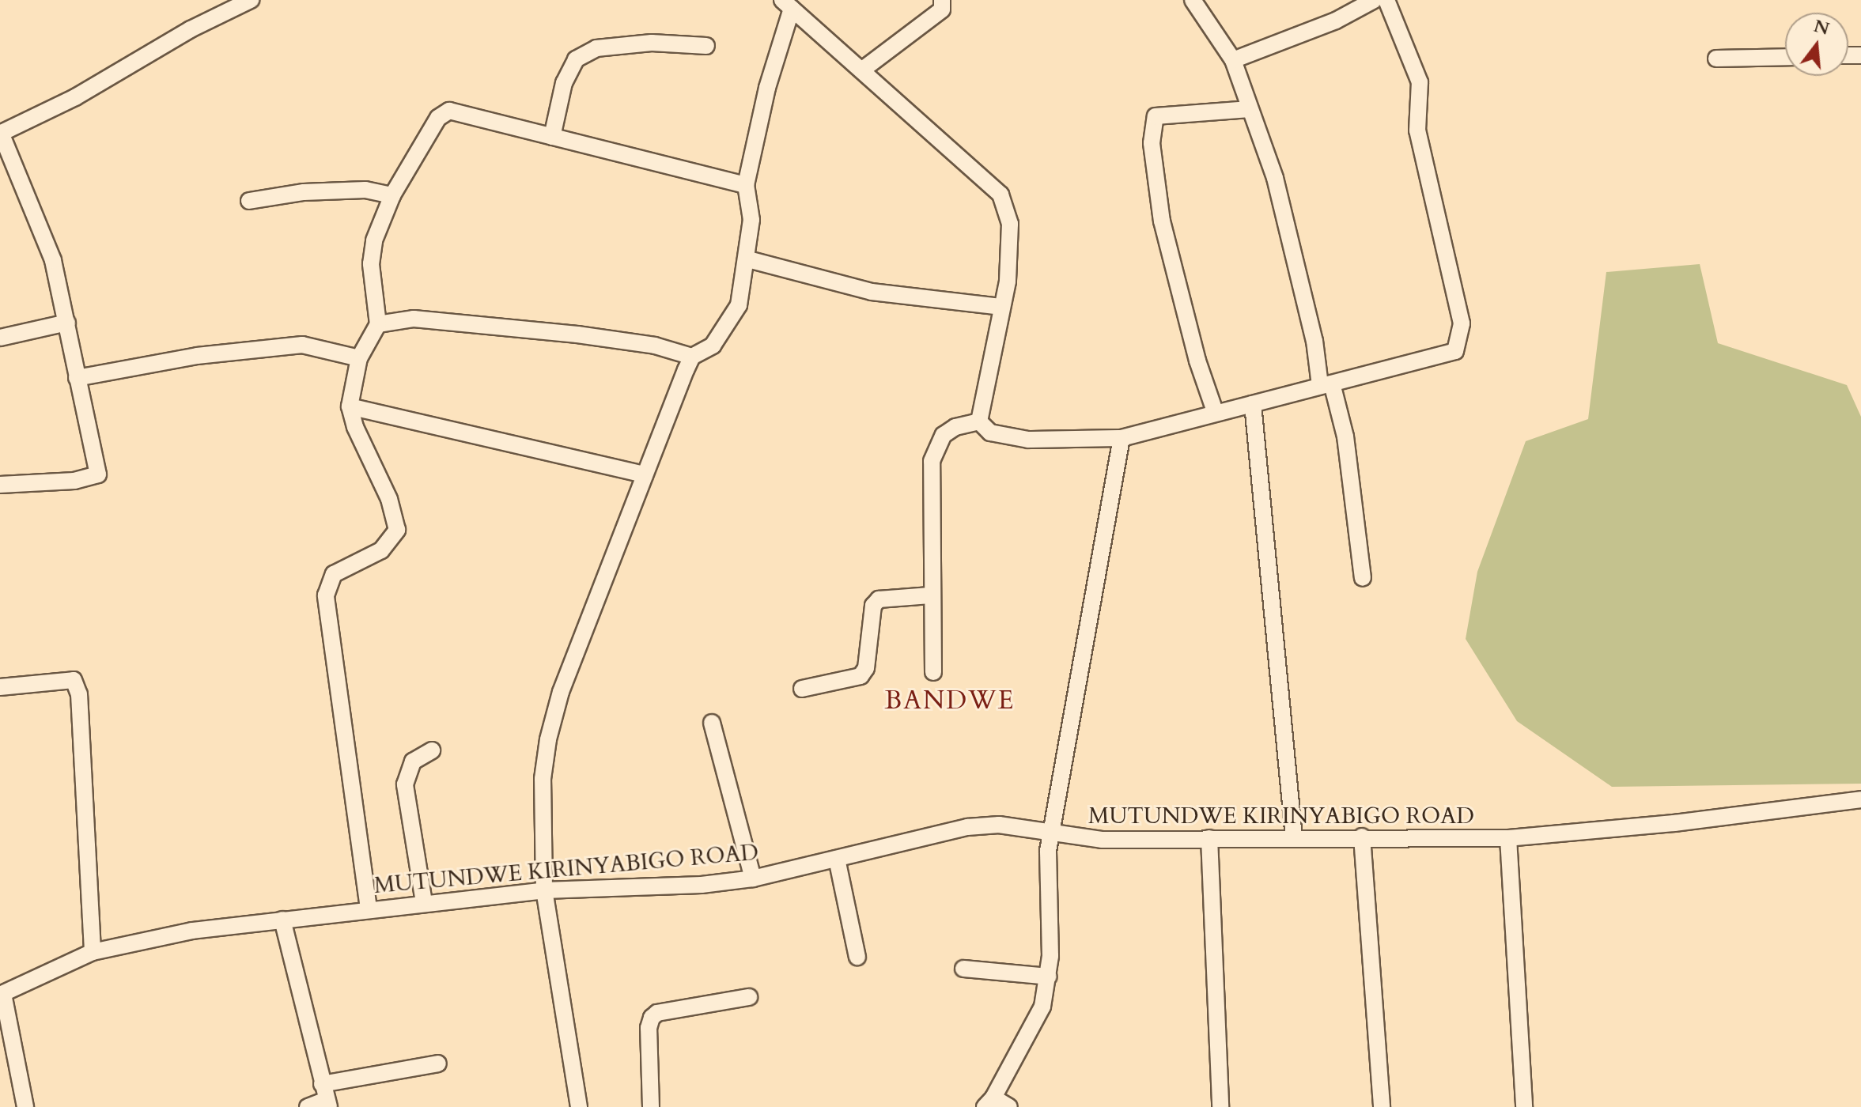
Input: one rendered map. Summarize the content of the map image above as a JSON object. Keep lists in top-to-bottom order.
{
  "streets": {
    "street": ["MUTUNDWE KIRINYABIGO ROAD"]
  },
  "districts": ["BANDWE"],
  "north": "top"
}
